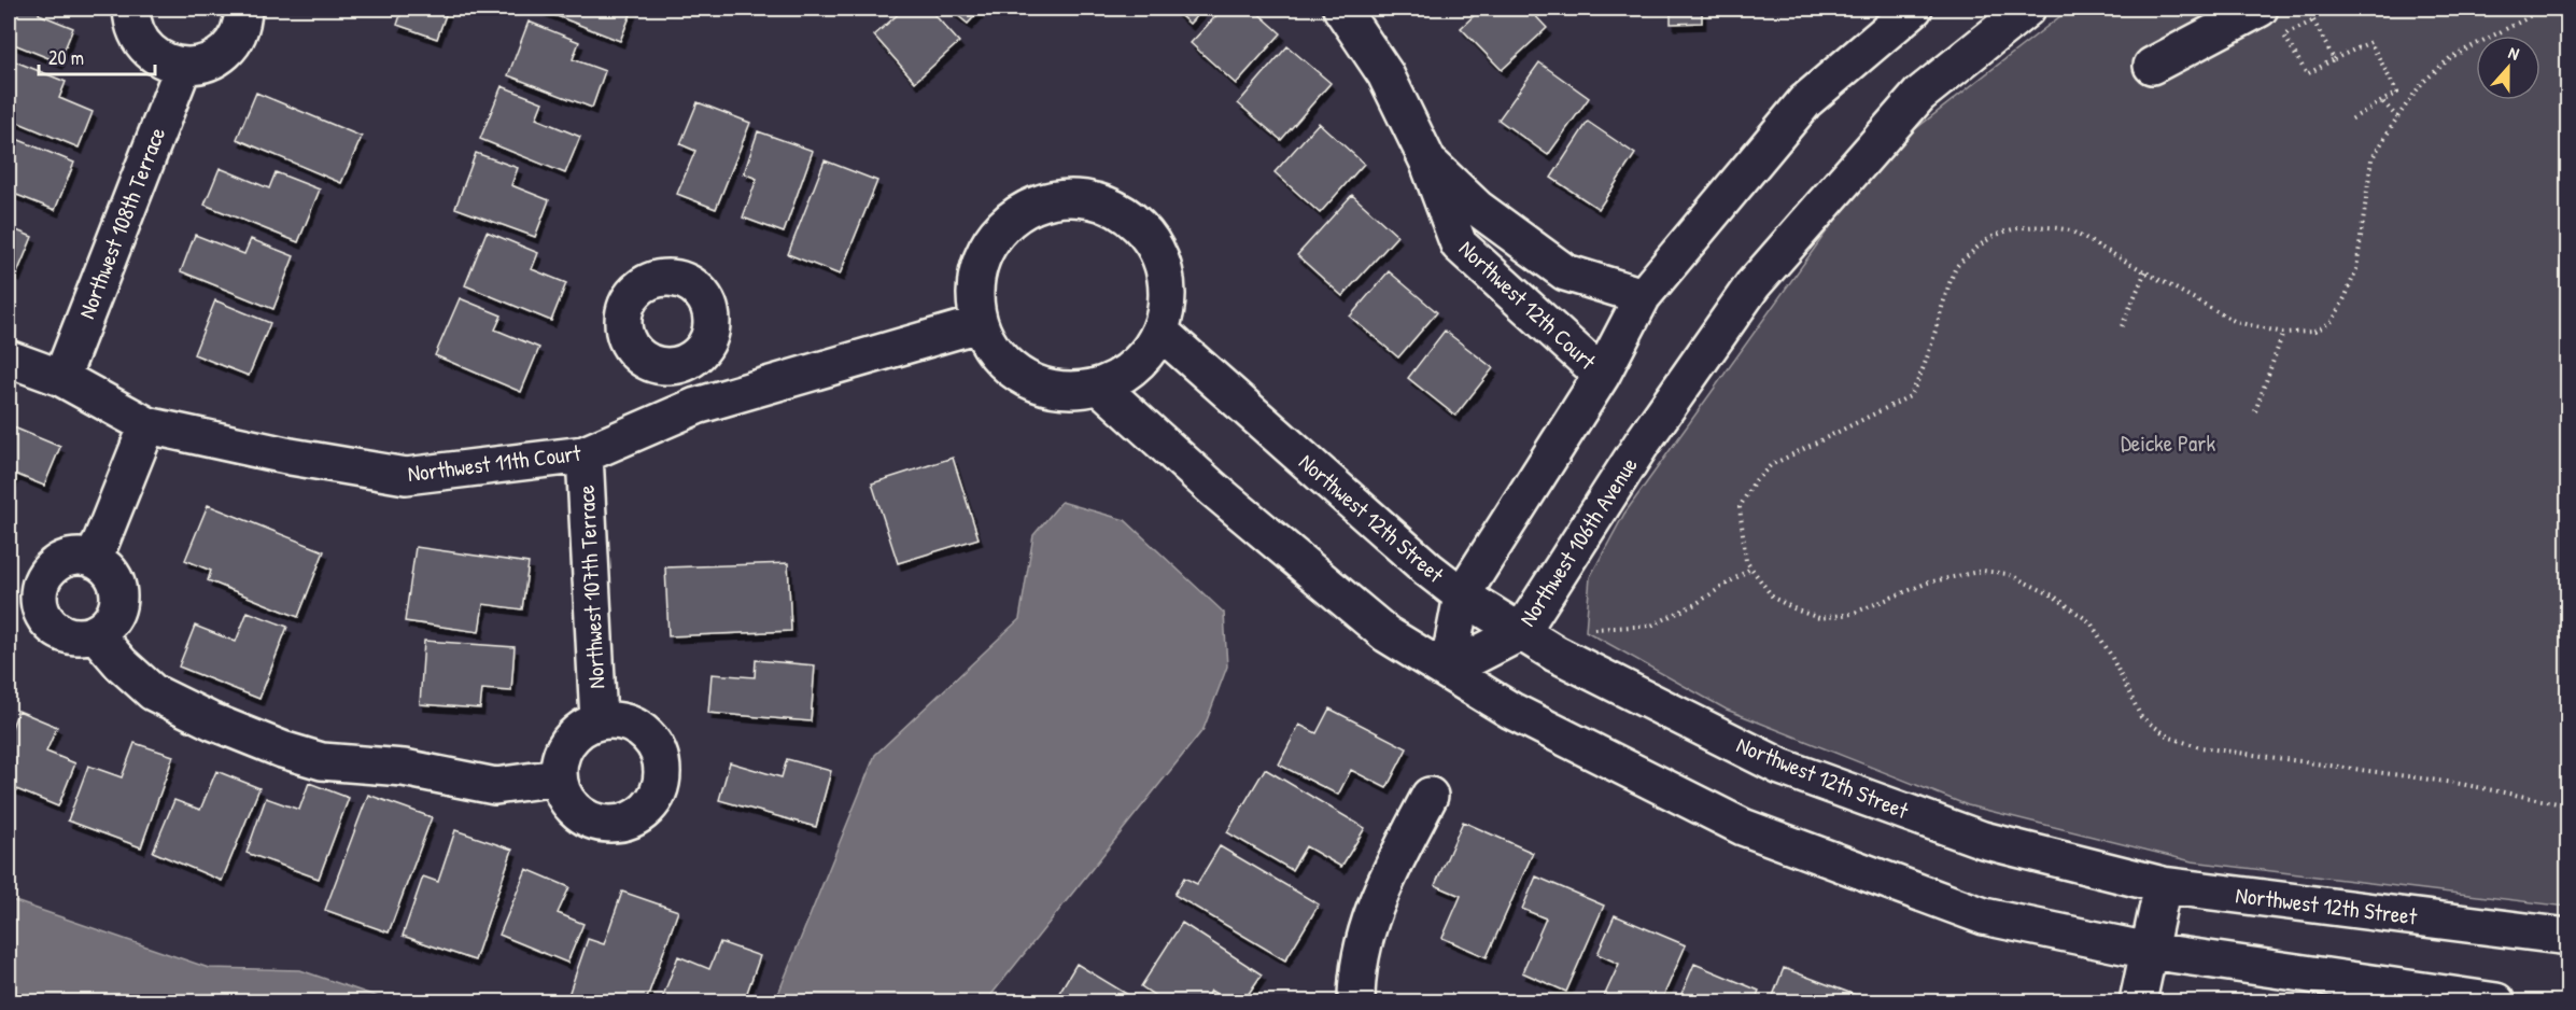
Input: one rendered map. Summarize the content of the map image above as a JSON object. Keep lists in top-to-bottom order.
{
  "streets": {
    "street": [
      "Northwest 108th Terrace",
      "Northwest 12th Court",
      "Northwest 11th Court",
      "Northwest 12th Street",
      "Northwest 106th Avenue",
      "Northwest 107th Terrace"
    ]
  },
  "crossings": [
    ["Northwest 108th Terrace", "Northwest 11th Court"],
    ["Northwest 11th Court", "Northwest 12th Street"],
    ["Northwest 11th Court", "Northwest 107th Terrace"],
    ["Northwest 12th Street", "Northwest 106th Avenue"]
  ],
  "parks": ["Deicke Park"],
  "scale_bar": "20 m",
  "north": "top"
}
